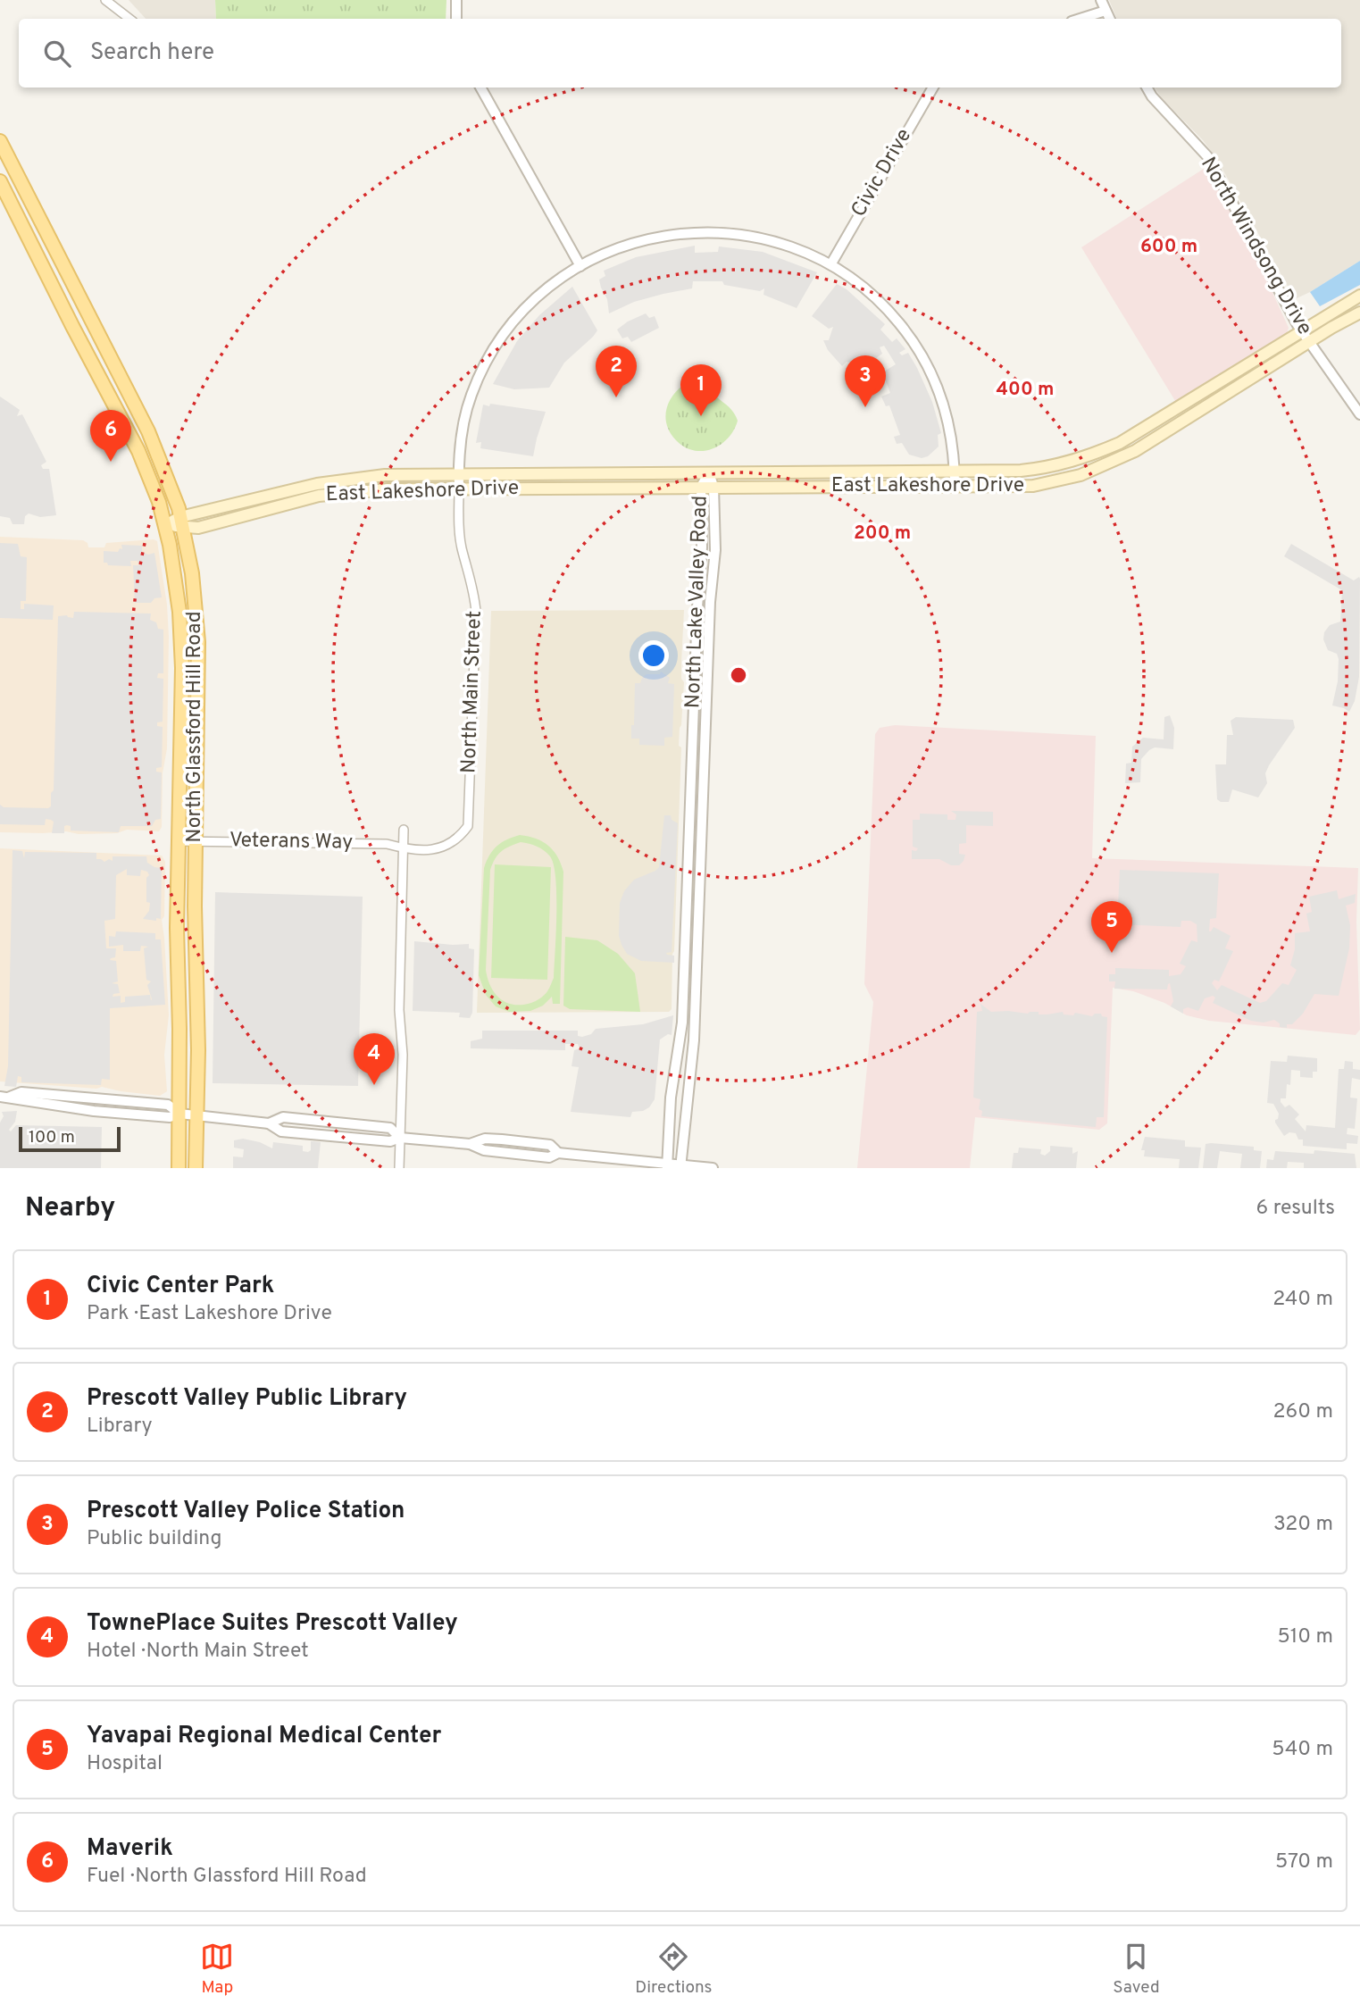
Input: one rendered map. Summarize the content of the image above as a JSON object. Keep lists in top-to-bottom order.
{
  "streets": {
    "main road": ["East Lakeshore Drive", "North Glassford Hill Road"],
    "street": [
      "Civic Drive",
      "North Windsong Drive",
      "North Lake Valley Road",
      "North Main Street",
      "Veterans Way"
    ]
  },
  "crossings": [
    ["North Windsong Drive", "East Lakeshore Drive"],
    ["East Lakeshore Drive", "North Lake Valley Road"],
    ["East Lakeshore Drive", "North Main Street"],
    ["East Lakeshore Drive", "North Glassford Hill Road"],
    ["North Main Street", "Veterans Way"],
    ["North Glassford Hill Road", "Veterans Way"]
  ],
  "scale_bar": "100 m",
  "page": {
    "search": "Search here",
    "pins": [
      "2",
      "3",
      "1",
      "6",
      "5",
      "4"
    ],
    "scale": "100 m",
    "heading": ["Nearby", "6 results"],
    "list": [
      {
        "mark": "1",
        "name": "Civic Center Park",
        "note": "Park · East Lakeshore Drive",
        "value": "240 m"
      },
      {
        "mark": "2",
        "name": "Prescott Valley Public Library",
        "note": "Library",
        "value": "260 m"
      },
      {
        "mark": "3",
        "name": "Prescott Valley Police Station",
        "note": "Public building",
        "value": "320 m"
      },
      {
        "mark": "4",
        "name": "TownePlace Suites Prescott Valley",
        "note": "Hotel · North Main Street",
        "value": "510 m"
      },
      {
        "mark": "5",
        "name": "Yavapai Regional Medical Center",
        "note": "Hospital",
        "value": "540 m"
      },
      {
        "mark": "6",
        "name": "Maverik",
        "note": "Fuel · North Glassford Hill Road",
        "value": "570 m"
      }
    ],
    "nav": ["Map", "Directions", "Saved"]
  },
  "rings": ["600 m", "400 m", "200 m"]
}
